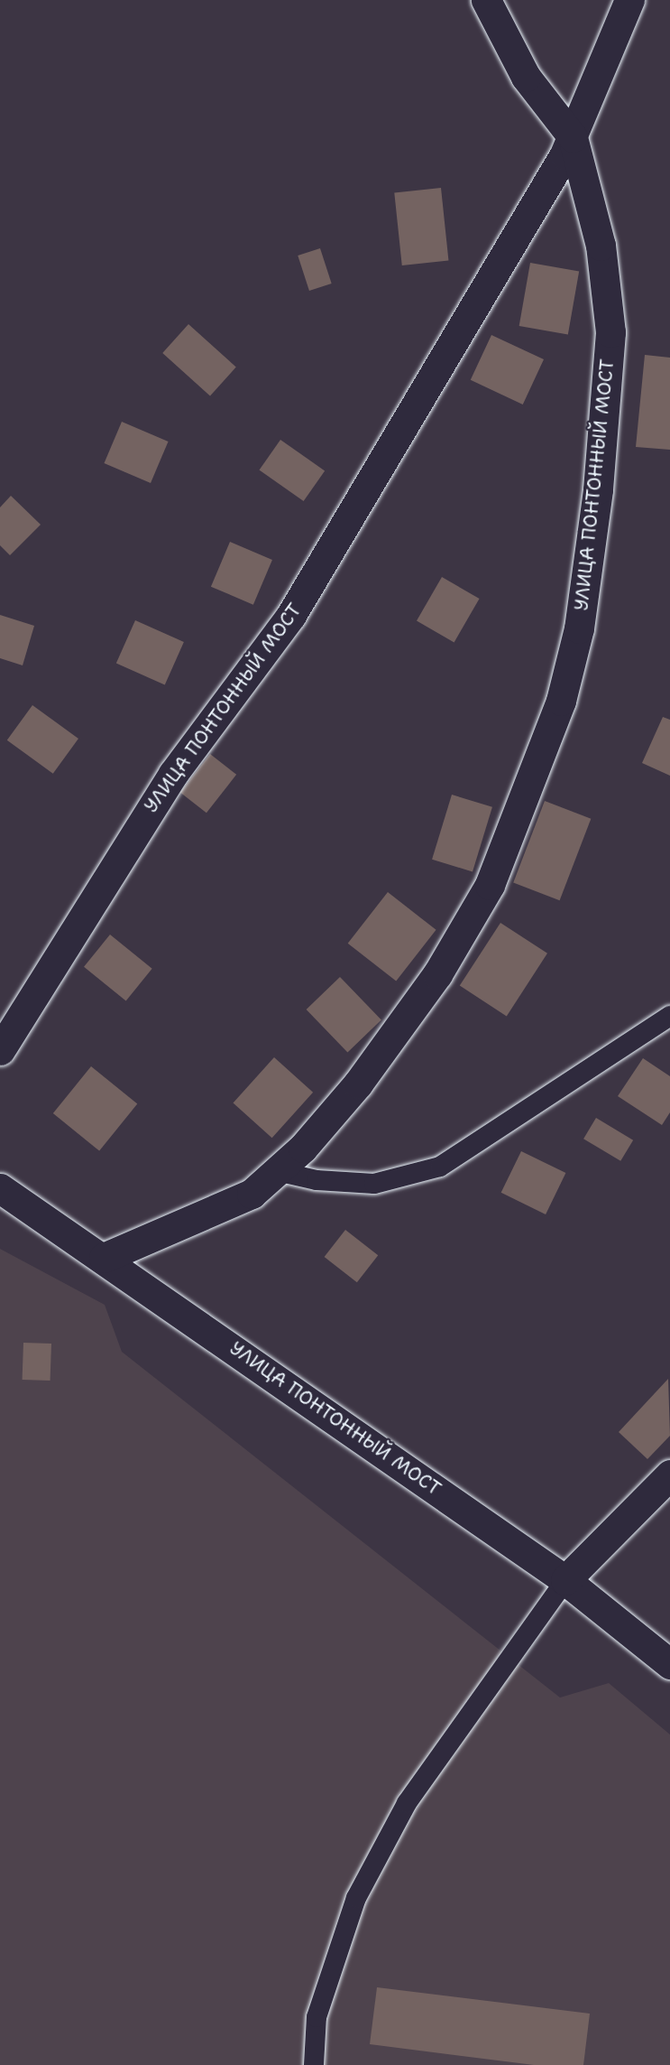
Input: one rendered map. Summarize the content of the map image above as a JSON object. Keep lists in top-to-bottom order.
{
  "streets": {
    "street": ["УЛИЦА ПОНТОННЫЙ МОСТ"]
  }
}
